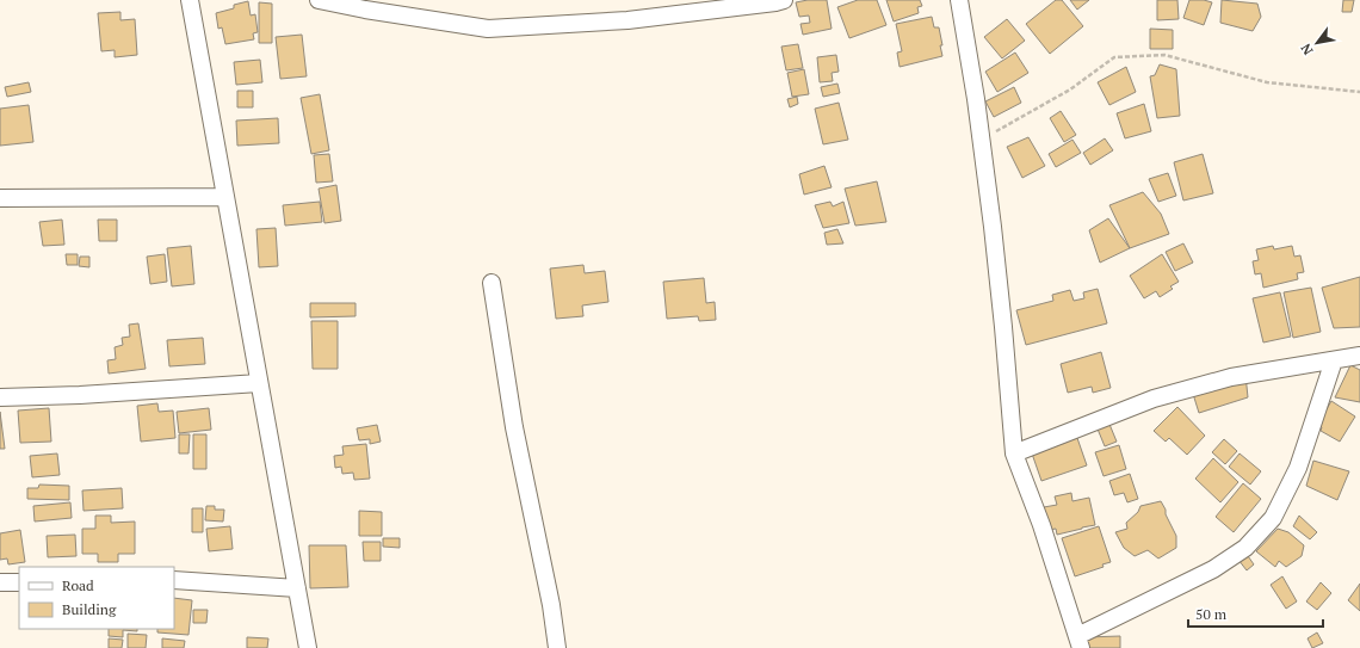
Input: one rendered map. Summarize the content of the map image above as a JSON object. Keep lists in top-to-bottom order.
{
  "legend": ["Road", "Building"],
  "scale_bar": "50 m",
  "north": "bottom left"
}
